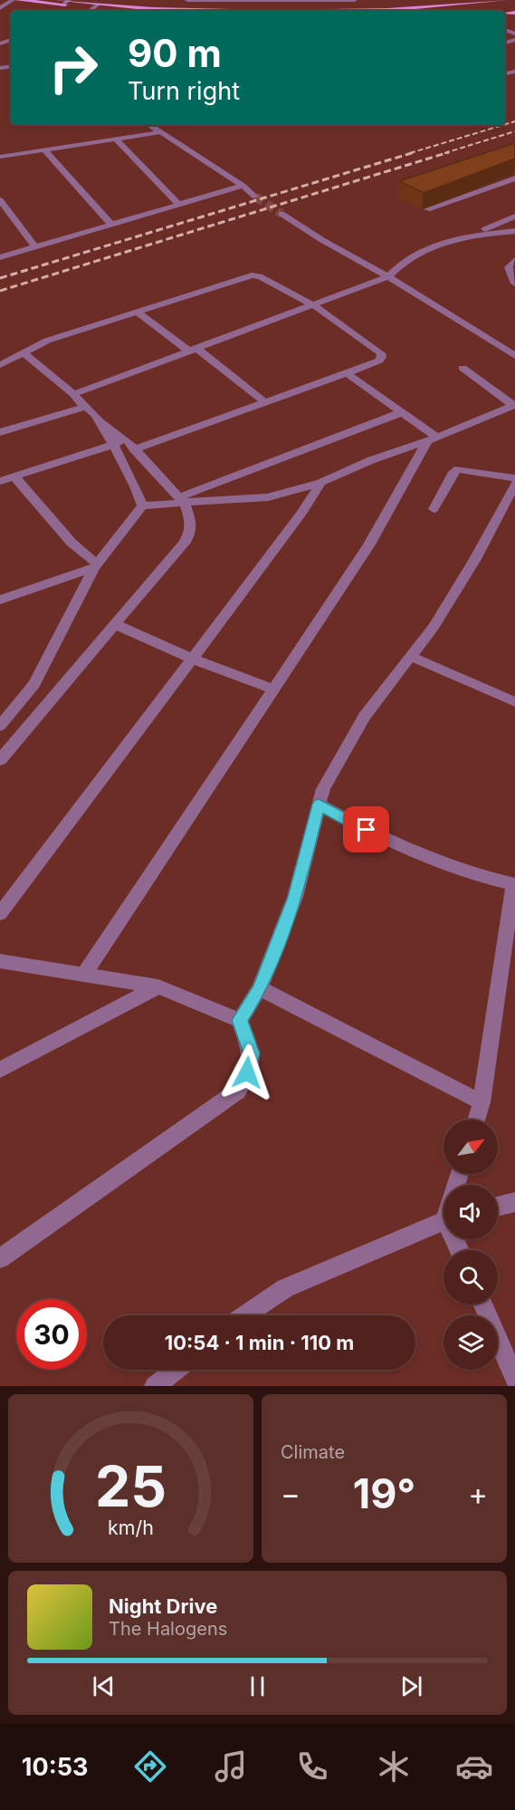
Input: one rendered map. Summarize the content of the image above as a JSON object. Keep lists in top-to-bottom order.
{
  "north": "top right",
  "page": {
    "turn": ["90 m", "Turn right"],
    "limit": "30",
    "trip": "10:54 · 1 min · 110 m",
    "tile": "Climate",
    "heat": ["−", "19°", "+"],
    "song": ["Night Drive", "The Halogens"],
    "tabs": "10:53",
    "gauge": ["25", "km/h"]
  }
}
